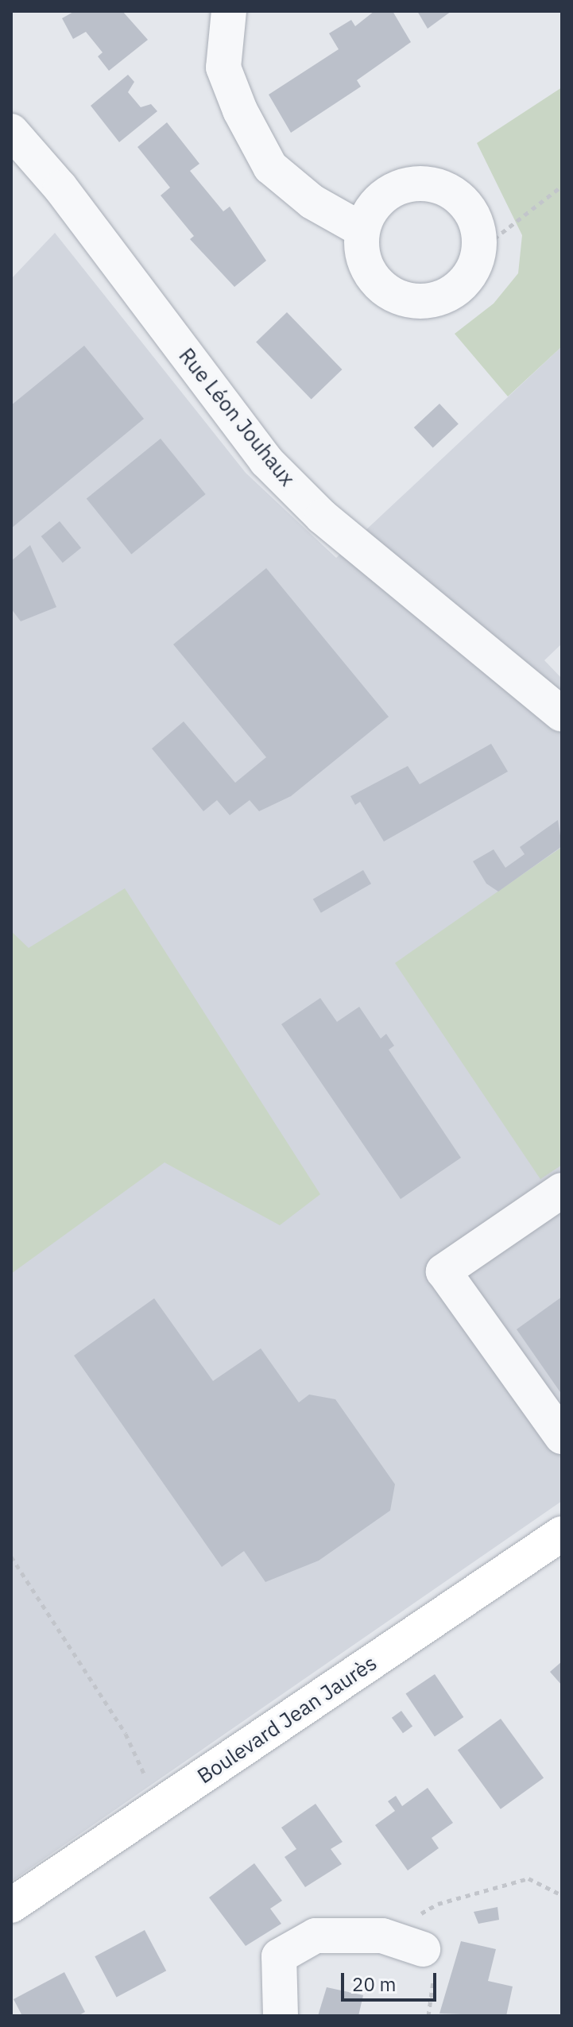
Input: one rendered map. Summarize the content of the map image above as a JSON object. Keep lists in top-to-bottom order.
{
  "streets": {
    "main road": ["Boulevard Jean Jaurès"],
    "street": ["Rue Léon Jouhaux"]
  },
  "scale_bar": "20 m"
}
